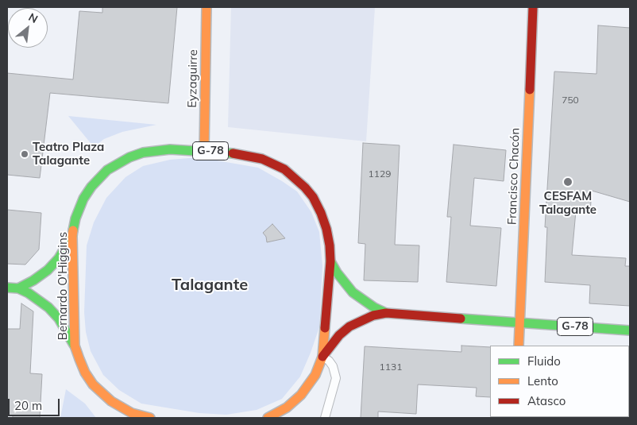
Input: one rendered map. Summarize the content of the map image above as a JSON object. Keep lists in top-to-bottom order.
{
  "streets": {
    "main road": [
      "Eyzaguirre",
      "G-78",
      "Francisco Chacón",
      "Bernardo O'Higgins"
    ]
  },
  "crossings": [
    ["Eyzaguirre", "Bernardo O'Higgins"],
    ["G-78", "Francisco Chacón"],
    ["G-78", "Bernardo O'Higgins"]
  ],
  "districts": ["Talagante"],
  "places": ["Teatro Plaza Talagante", "CESFAM Talagante"],
  "house_numbers": ["750", "1129", "1131"],
  "legend": ["Fluido", "Lento", "Atasco"],
  "scale_bar": "20 m",
  "north": "top right"
}
